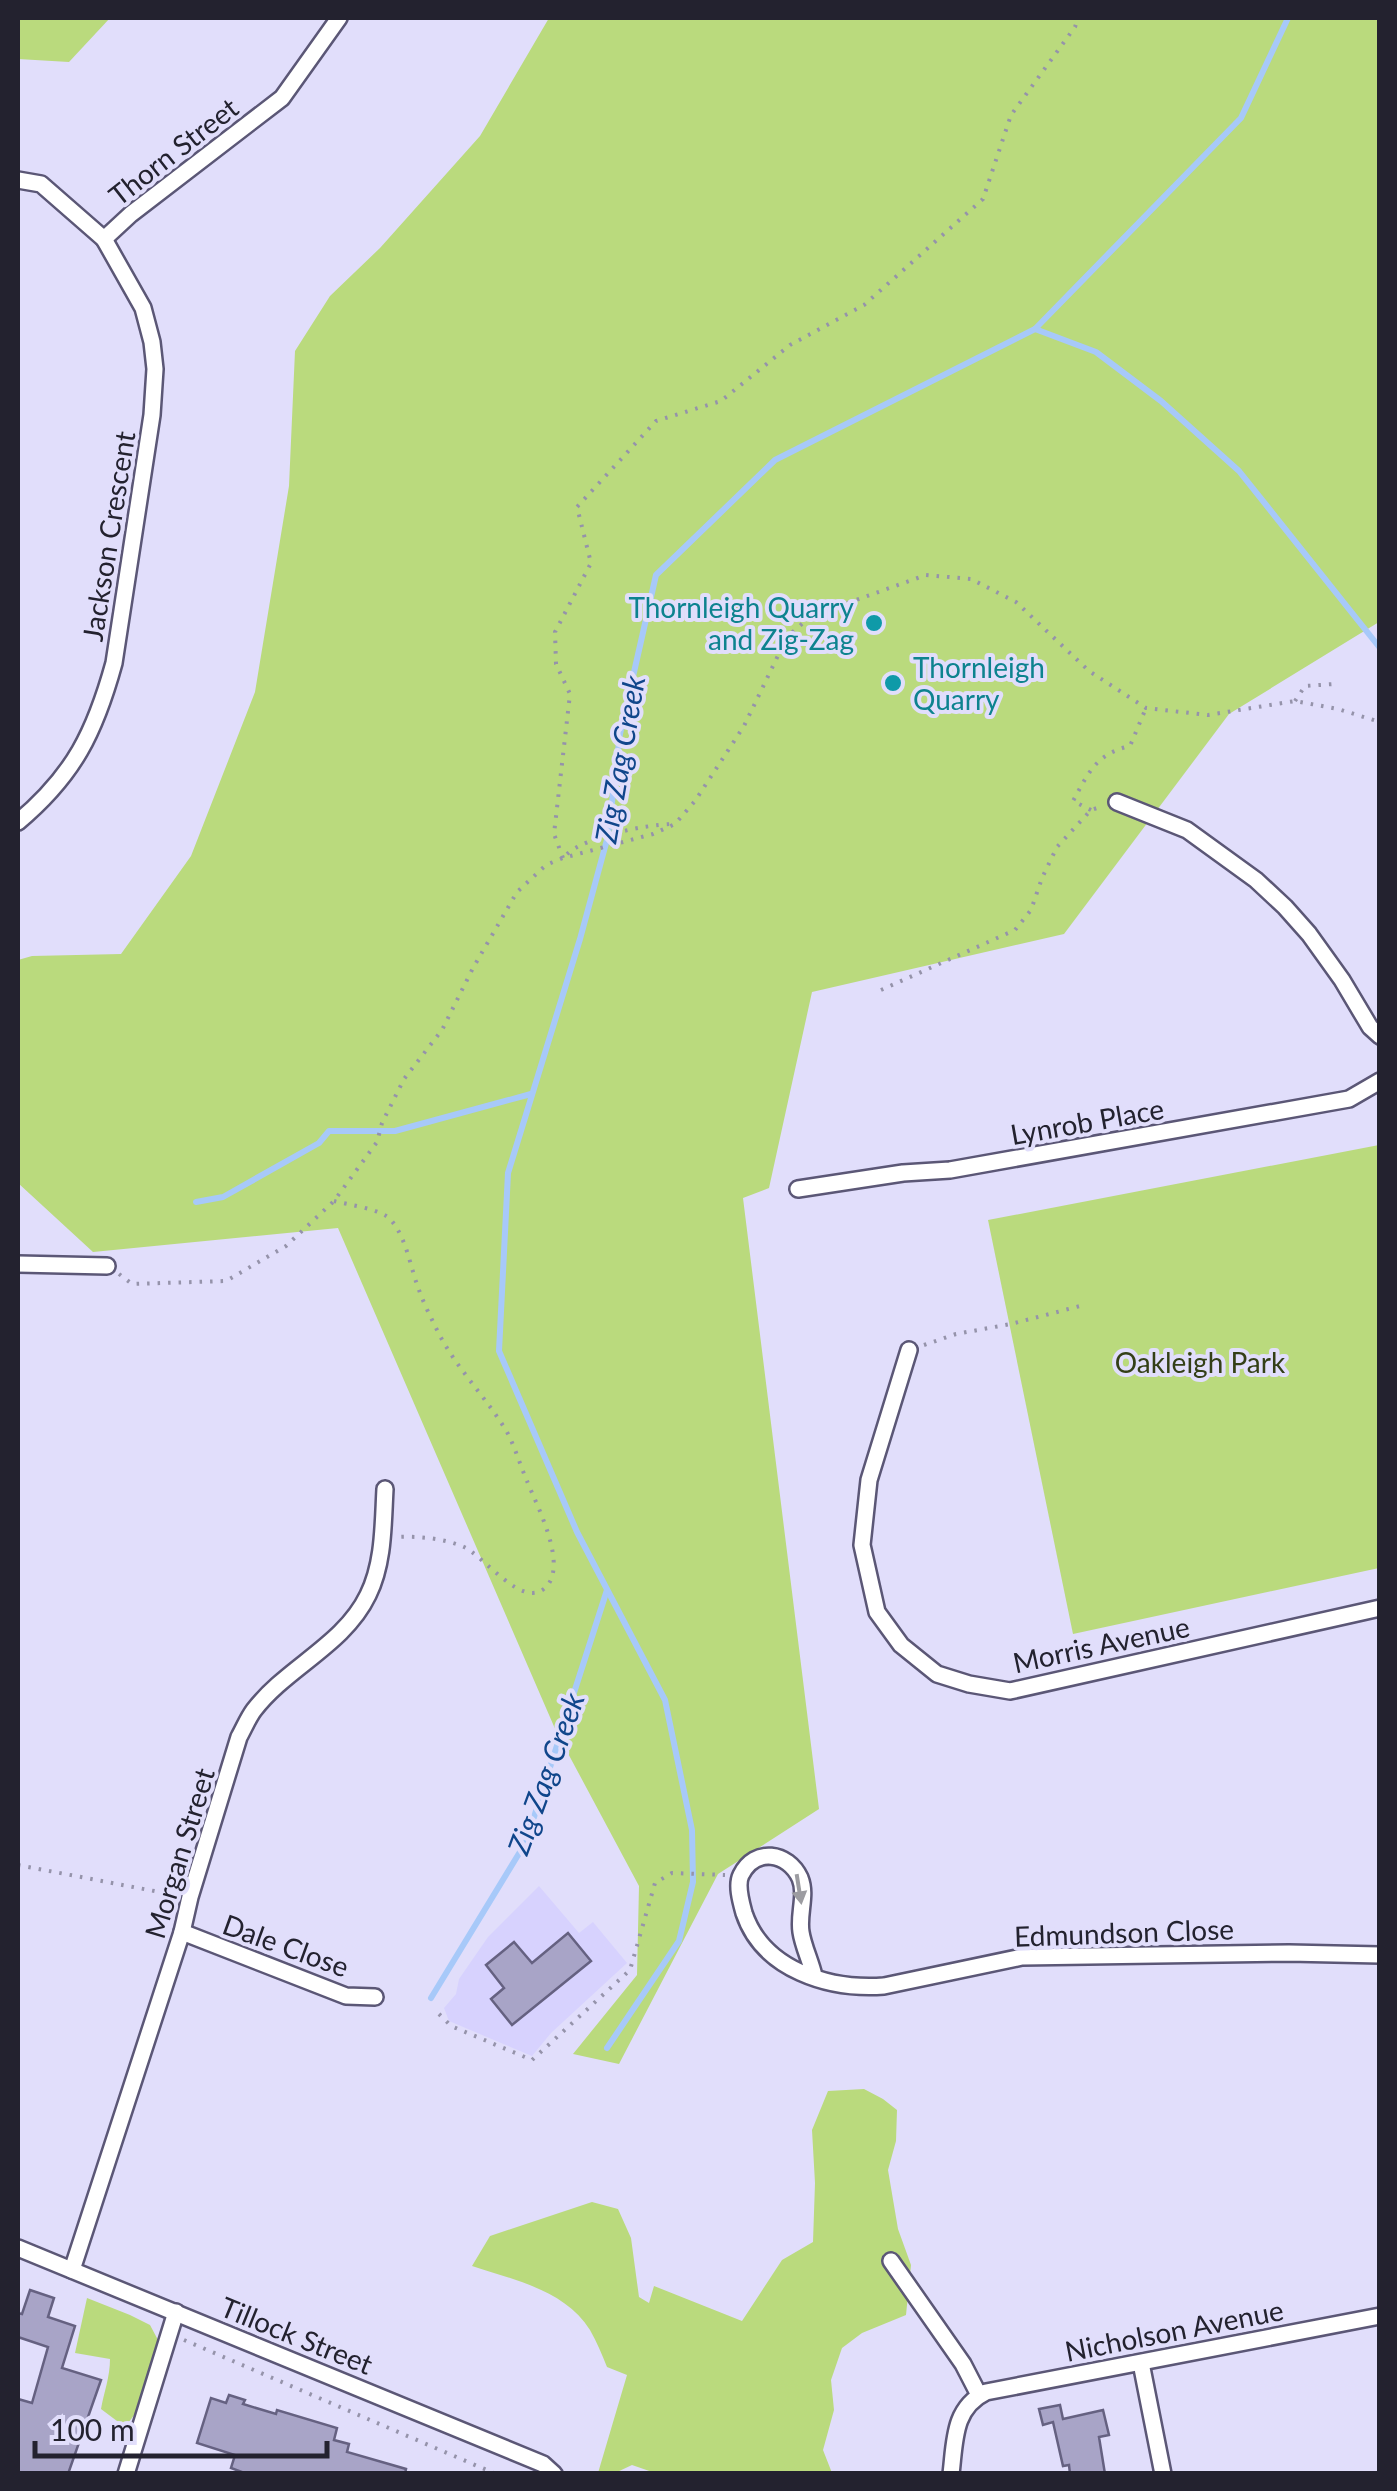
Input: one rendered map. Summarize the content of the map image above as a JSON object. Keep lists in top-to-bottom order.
{
  "streets": {
    "street": [
      "Thorn Street",
      "Jackson Crescent",
      "Lynrob Place",
      "Morris Avenue",
      "Morgan Street",
      "Edmundson Close",
      "Dale Close",
      "Nicholson Avenue",
      "Tillock Street"
    ]
  },
  "crossings": [
    ["Thorn Street", "Jackson Crescent"],
    ["Morgan Street", "Dale Close"],
    ["Morgan Street", "Tillock Street"]
  ],
  "water": ["Zig Zag Creek"],
  "parks": ["Oakleigh Park"],
  "places": ["Thornleigh Quarry and Zig-Zag", "Thornleigh Quarry"],
  "scale_bar": "100 m"
}
